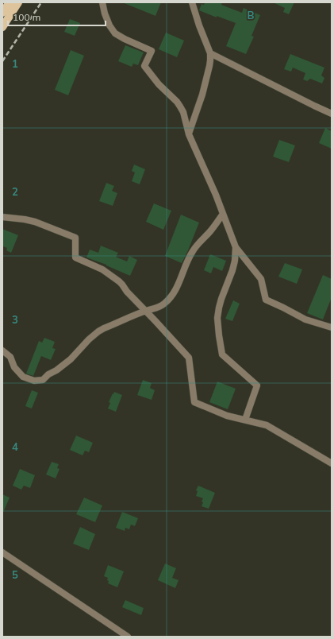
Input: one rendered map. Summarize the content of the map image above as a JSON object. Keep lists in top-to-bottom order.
{
  "scale_bar": "100 m",
  "grid": {
    "columns": ["B"],
    "rows": [
      "1",
      "2",
      "3",
      "4",
      "5"
    ]
  }
}
